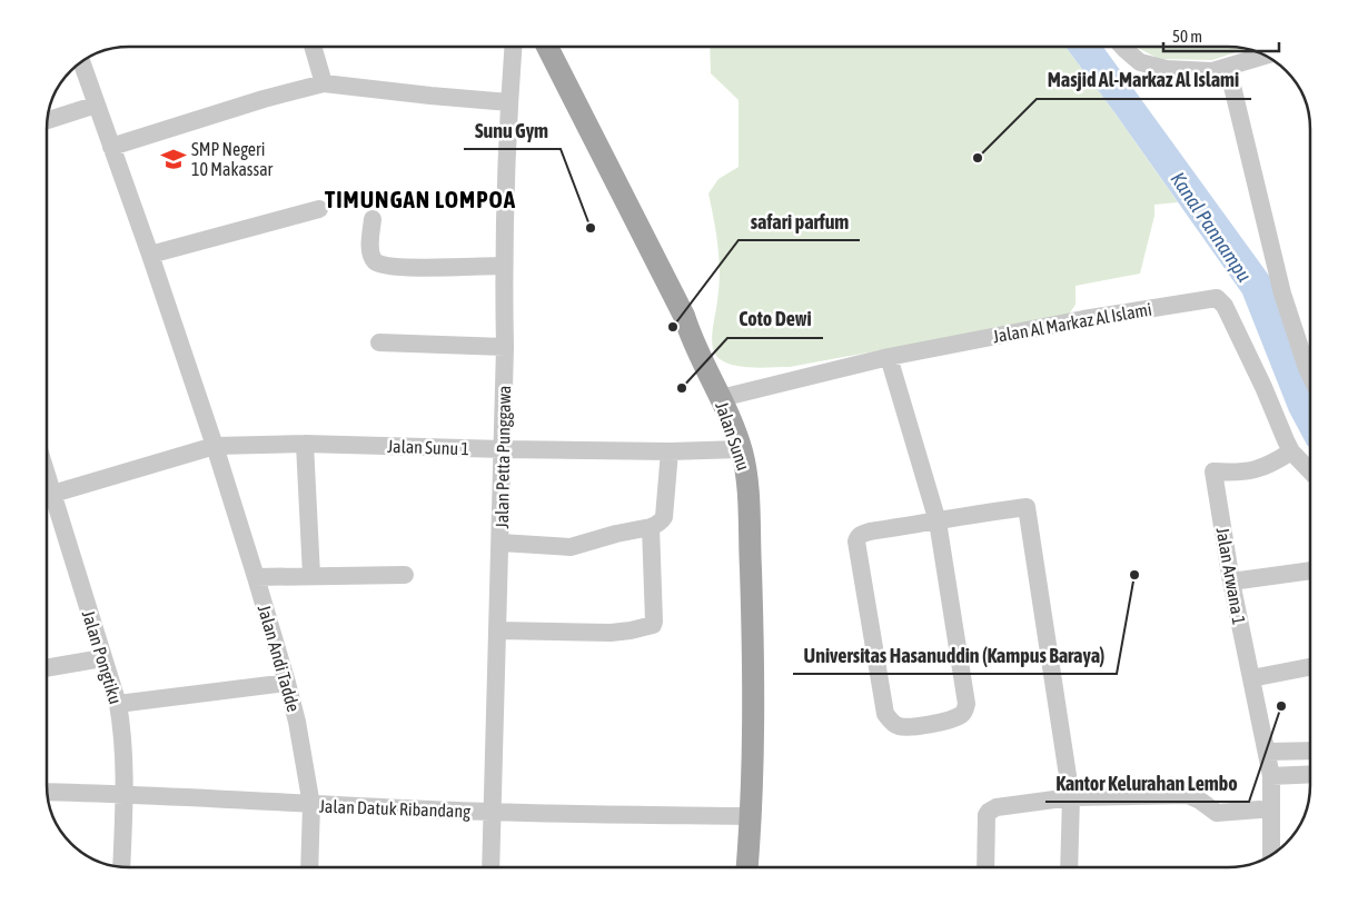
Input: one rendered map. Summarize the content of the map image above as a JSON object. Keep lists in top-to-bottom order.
{
  "streets": {
    "main road": ["Jalan Sunu"],
    "street": [
      "Jalan Al Markaz Al Islami",
      "Jalan Sunu 1",
      "Jalan Petta Punggawa",
      "Jalan Arwana 1",
      "Jalan Pongtiku",
      "Jalan Andi Tadde",
      "Jalan Datuk Ribandang"
    ]
  },
  "crossings": [
    ["Jalan Al Markaz Al Islami", "Jalan Sunu"],
    ["Jalan Al Markaz Al Islami", "Jalan Arwana 1"],
    ["Jalan Sunu", "Jalan Sunu 1"],
    ["Jalan Sunu", "Jalan Datuk Ribandang"],
    ["Jalan Sunu 1", "Jalan Petta Punggawa"],
    ["Jalan Sunu 1", "Jalan Andi Tadde"],
    ["Jalan Petta Punggawa", "Jalan Datuk Ribandang"],
    ["Jalan Pongtiku", "Jalan Datuk Ribandang"],
    ["Jalan Andi Tadde", "Jalan Datuk Ribandang"]
  ],
  "districts": ["TIMUNGAN LOMPOA"],
  "water": ["Kanal Pannampu"],
  "places": {
    "other": [
      "Masjid Al-Markaz Al Islami",
      "Sunu Gym",
      "safari parfum",
      "Coto Dewi",
      "Universitas Hasanuddin (Kampus Baraya)",
      "Kantor Kelurahan Lembo"
    ],
    "school or university": ["SMP Negeri 10 Makassar"]
  },
  "scale_bar": "50 m"
}
